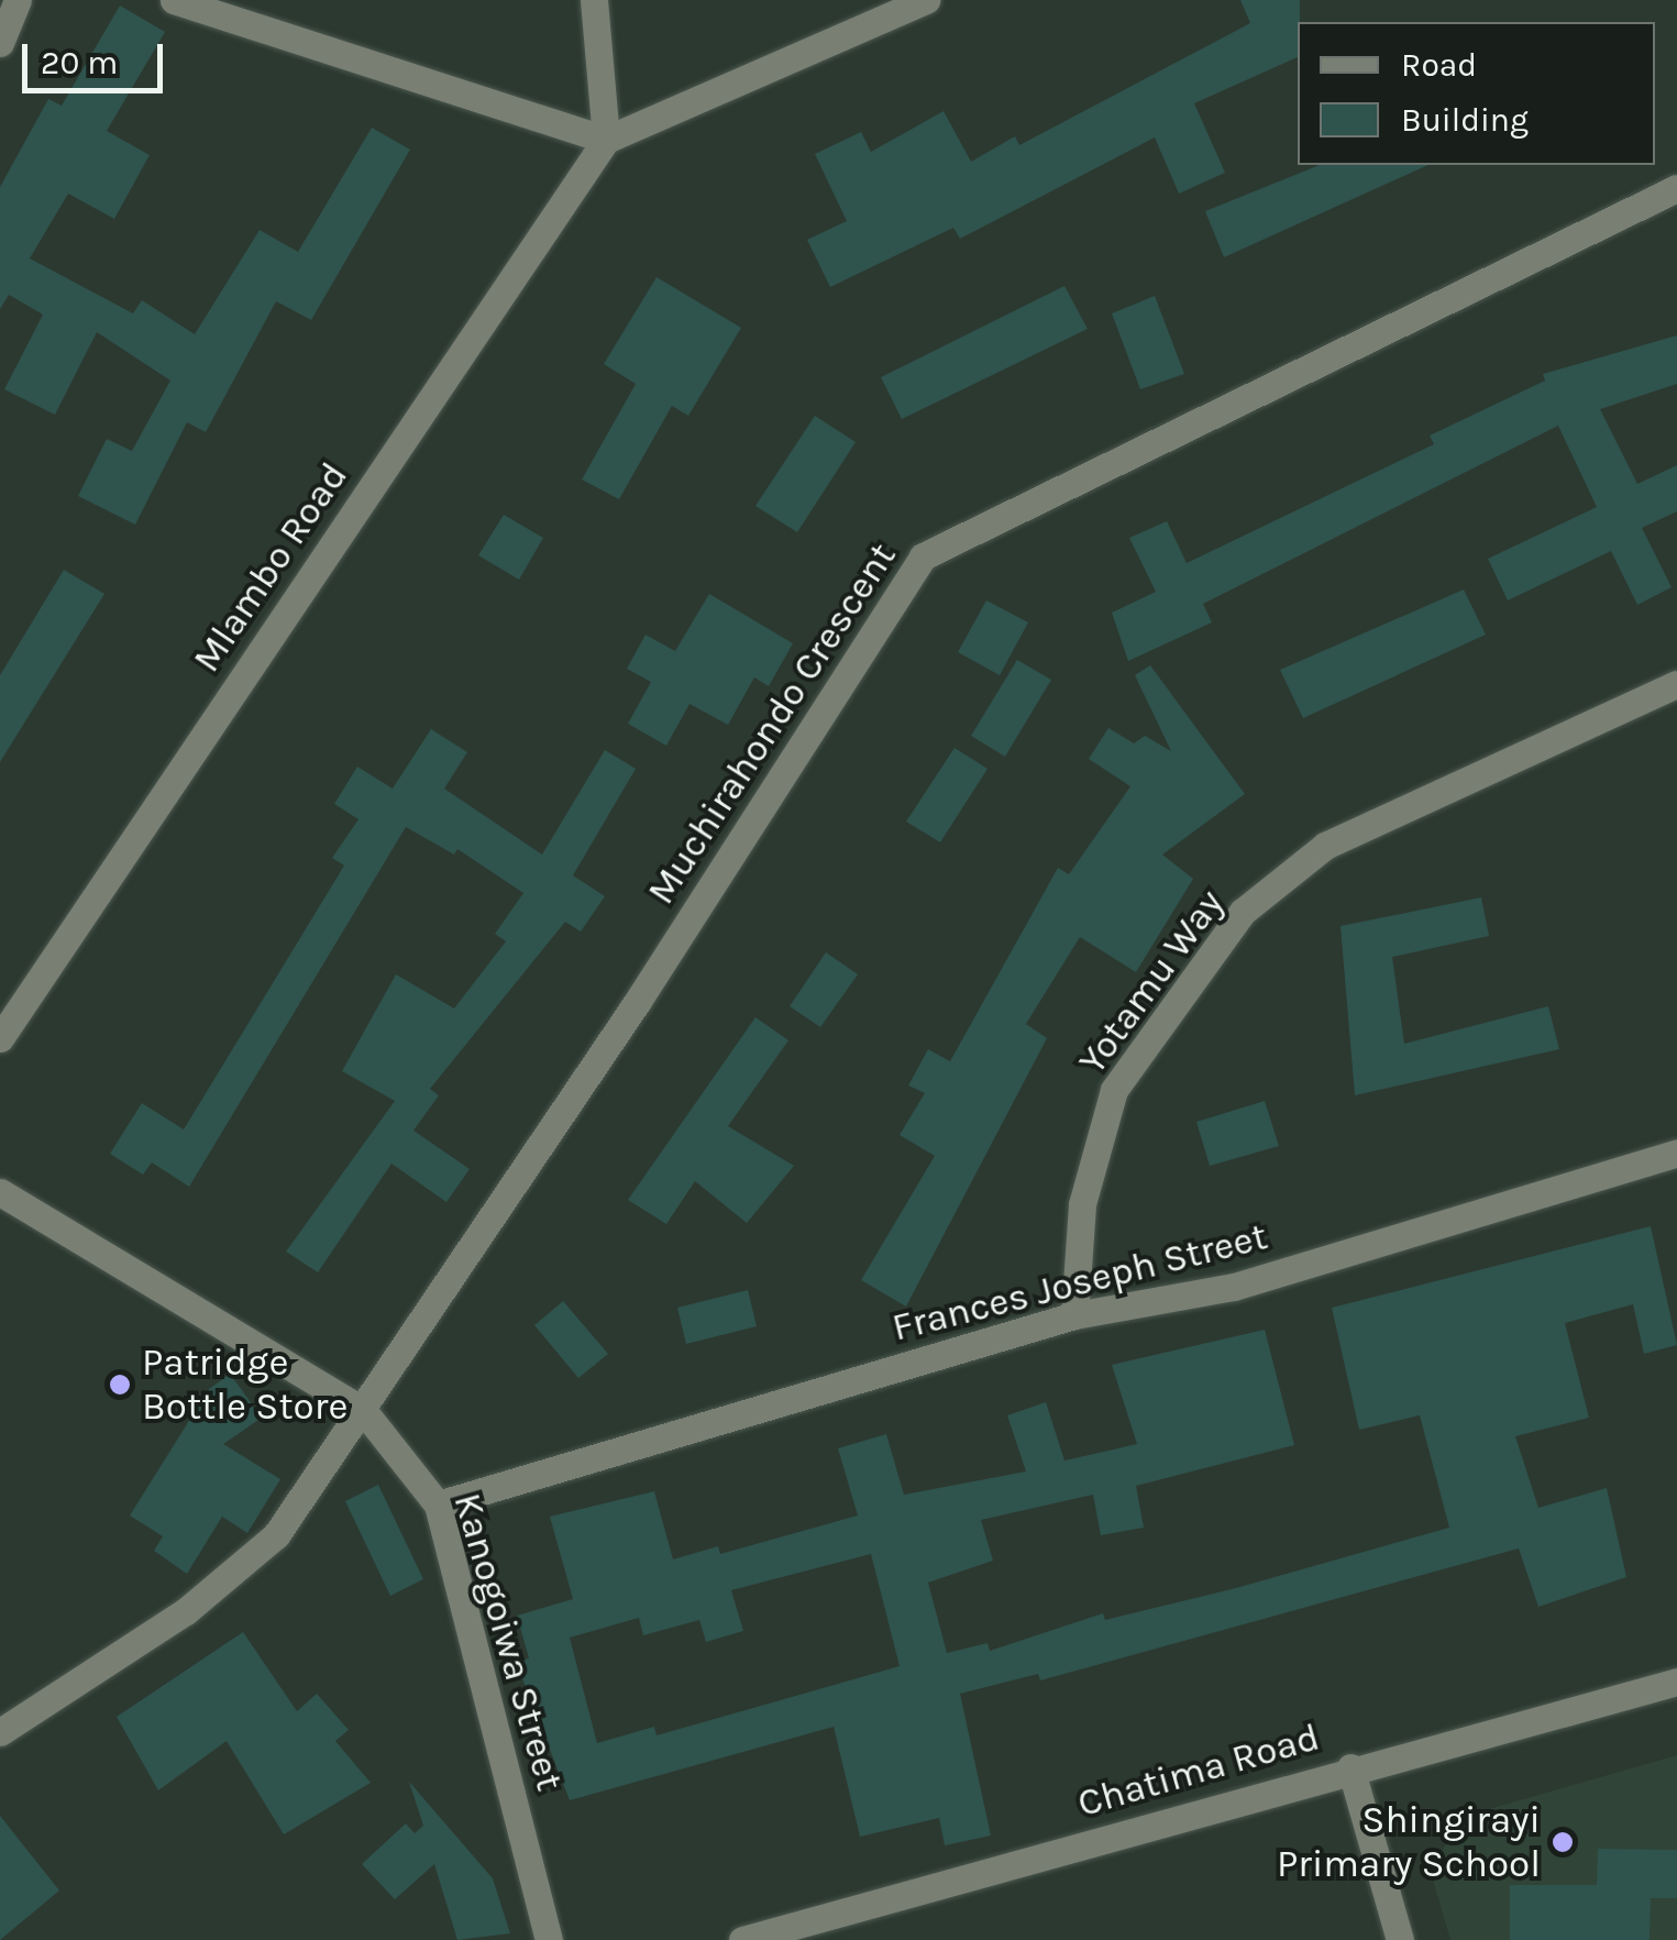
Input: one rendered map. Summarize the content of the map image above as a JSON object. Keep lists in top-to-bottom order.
{
  "streets": {
    "street": [
      "Mlambo Road",
      "Muchirahondo Crescent",
      "Yotamu Way",
      "Frances Joseph Street",
      "Kanogoiwa Street",
      "Chatima Road"
    ]
  },
  "crossings": [
    ["Muchirahondo Crescent", "Kanogoiwa Street"],
    ["Yotamu Way", "Frances Joseph Street"],
    ["Frances Joseph Street", "Kanogoiwa Street"]
  ],
  "places": ["Patridge Bottle Store", "Shingirayi Primary School"],
  "legend": ["Road", "Building"],
  "scale_bar": "20 m"
}
